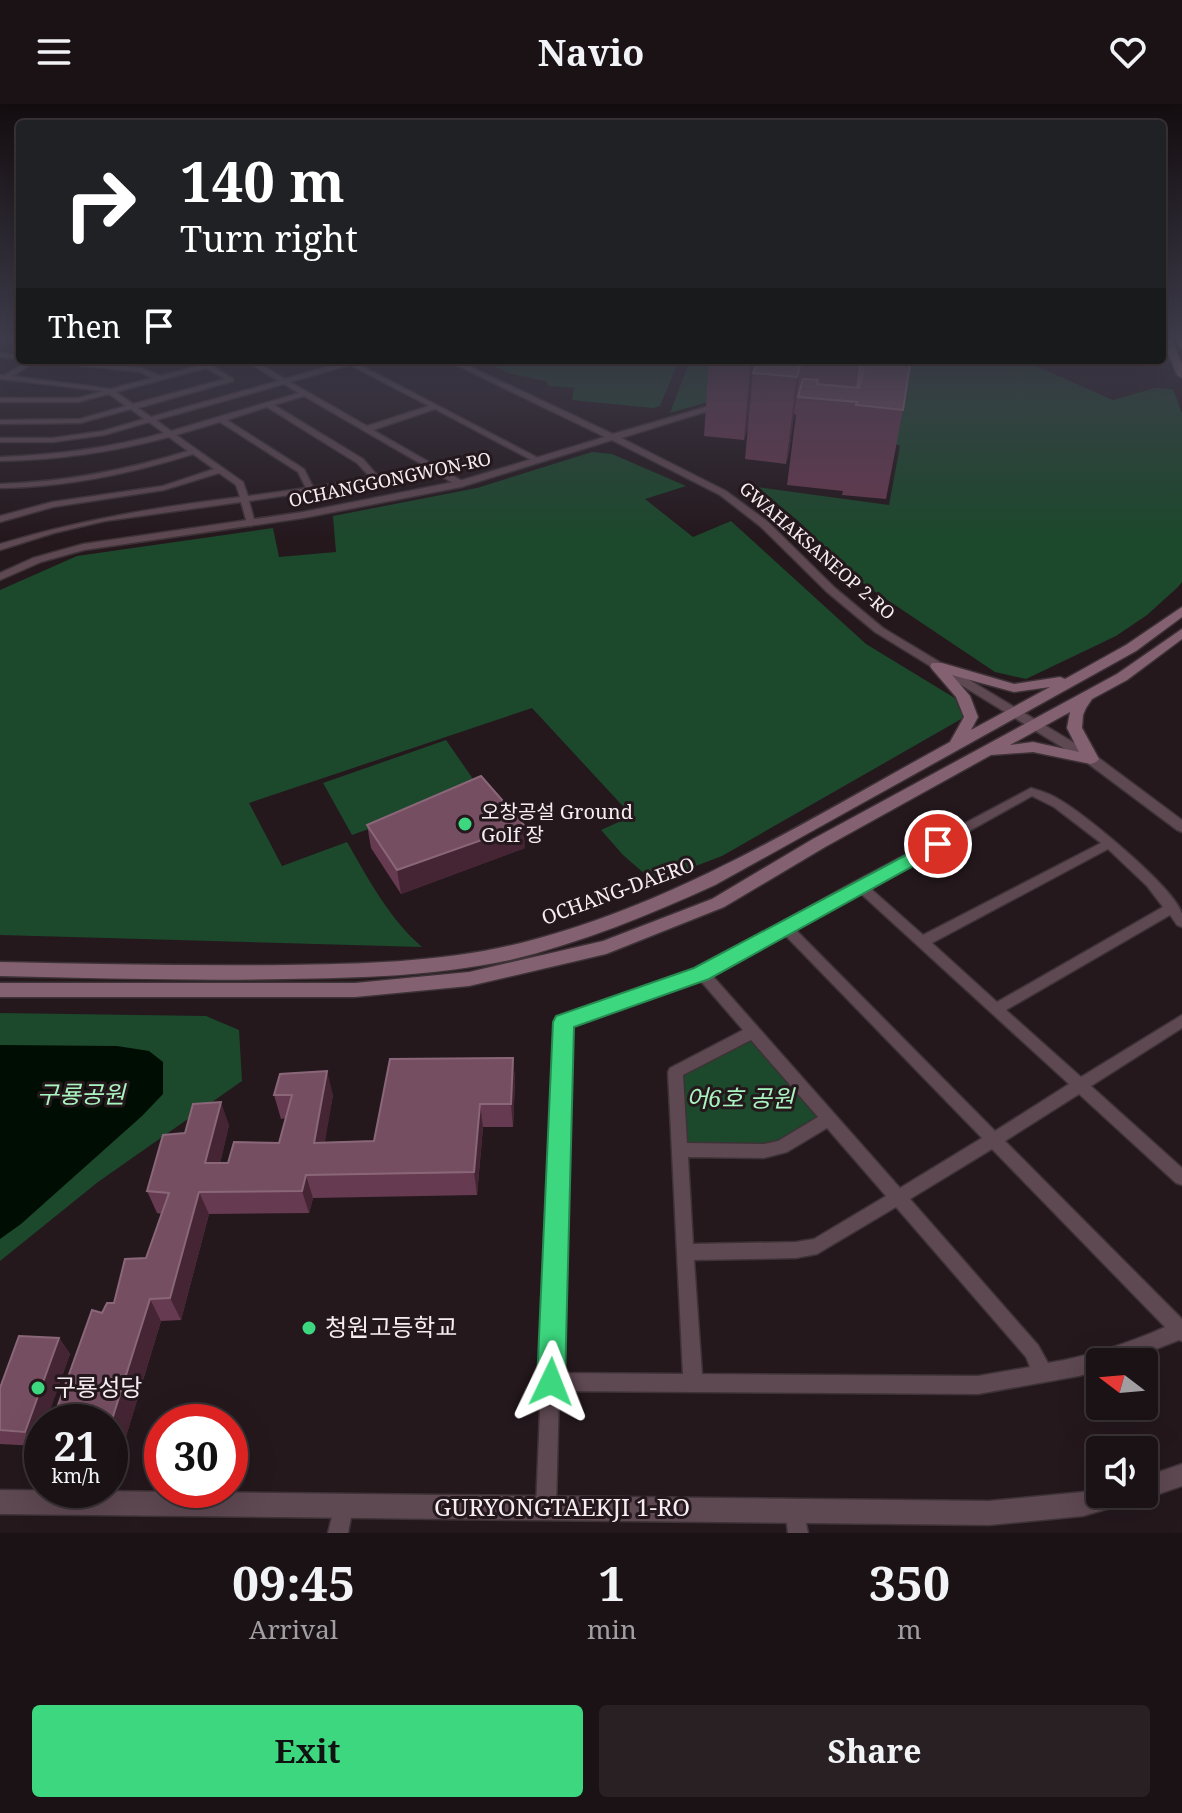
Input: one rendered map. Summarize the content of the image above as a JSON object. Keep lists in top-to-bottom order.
{
  "streets": {
    "main road": ["OCHANG-DAERO"],
    "street": ["OCHANGGONGWON-RO", "GWAHAKSANEOP 2-RO", "GURYONGTAEKJI 1-RO"]
  },
  "crossings": [
    ["OCHANGGONGWON-RO", "GWAHAKSANEOP 2-RO"],
    ["GWAHAKSANEOP 2-RO", "OCHANG-DAERO"]
  ],
  "parks": ["구룡공원", "어6호 공원"],
  "places": ["오창공설 Ground Golf 장", "청원고등학교", "구룡성당"],
  "north": "left",
  "page": {
    "header": "Navio",
    "turn": ["140 m", "Turn right"],
    "then": "Then",
    "speed": "21 km/h",
    "limit": "30",
    "eta": [
      "09:45",
      "Arrival",
      "1",
      "min",
      "350",
      "m"
    ],
    "buttons": ["Exit", "Share"]
  }
}
